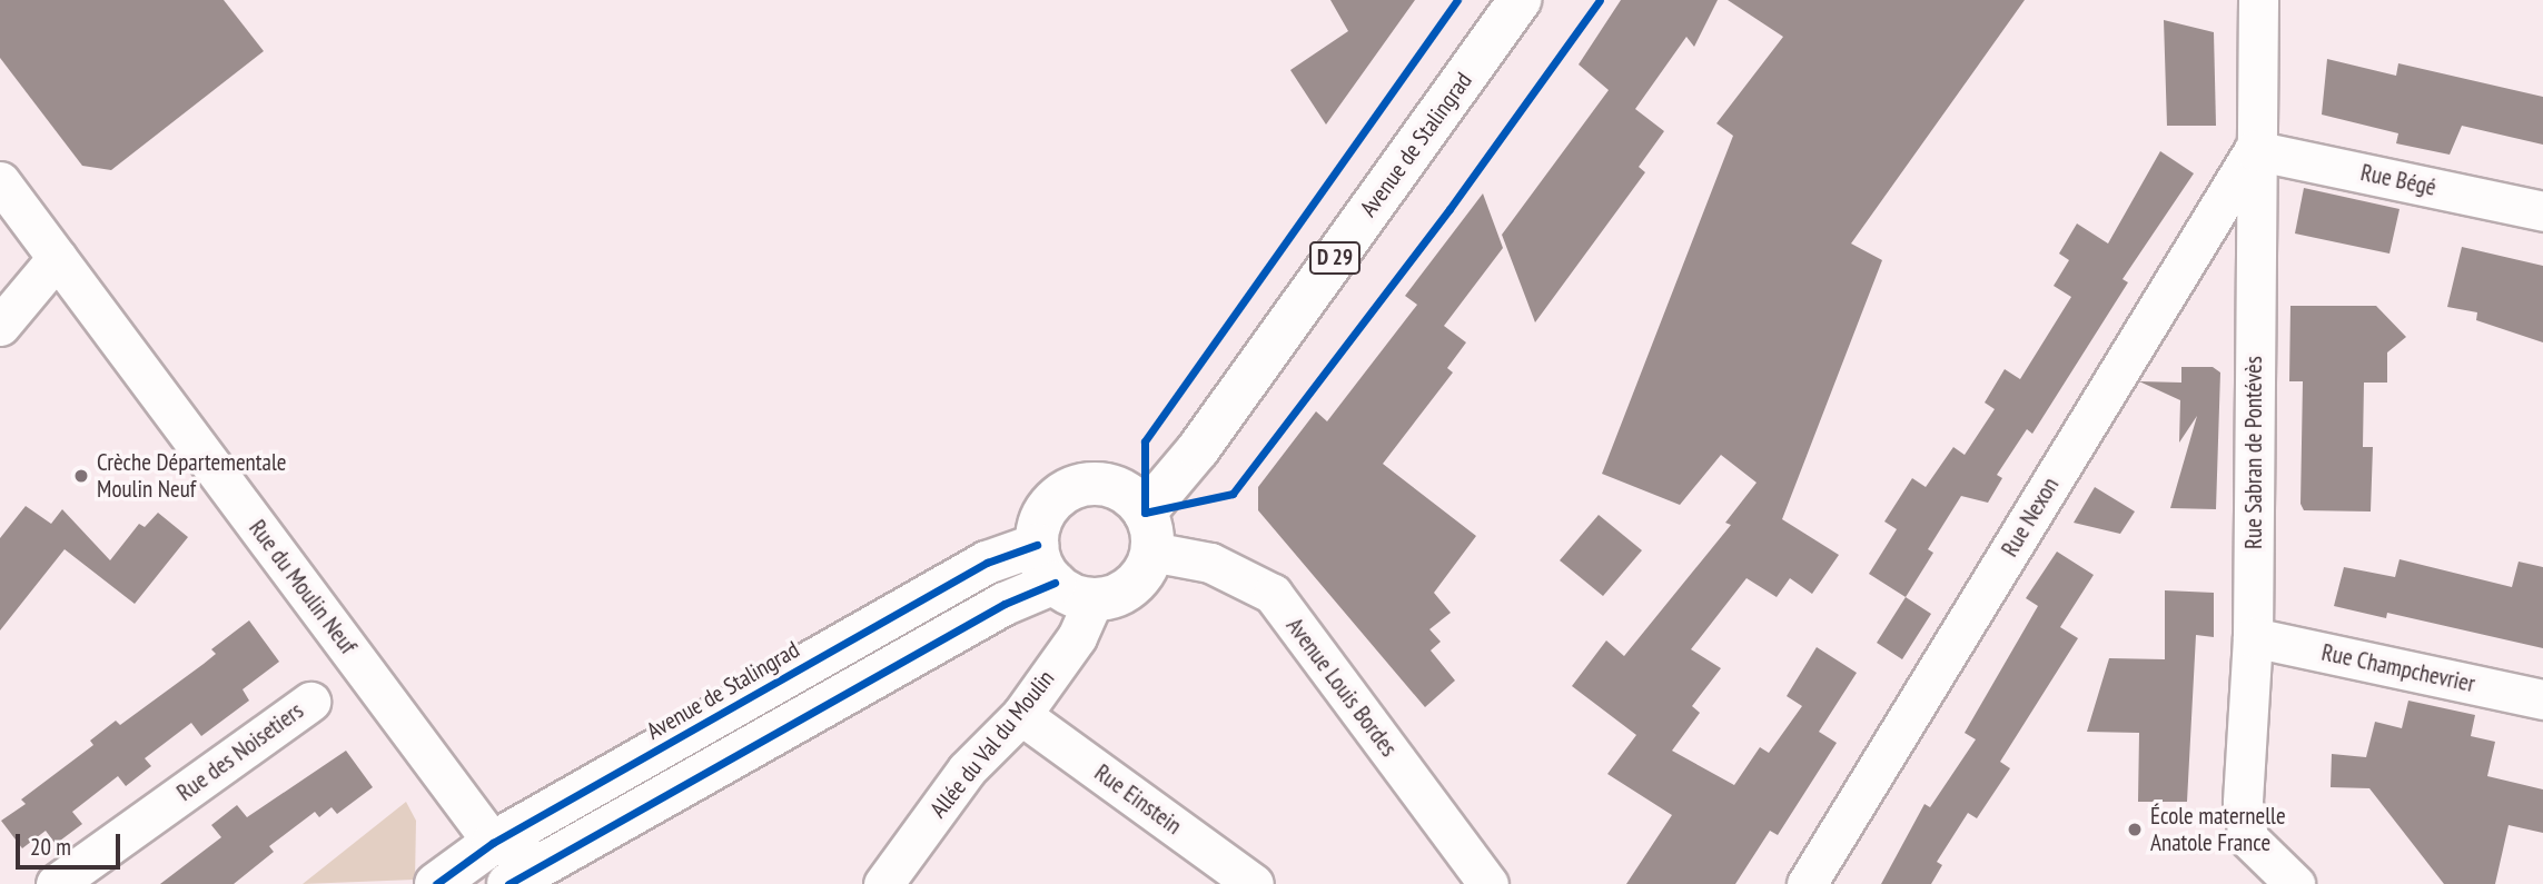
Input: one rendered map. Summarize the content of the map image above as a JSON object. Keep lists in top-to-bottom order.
{
  "streets": {
    "main road": ["Avenue de Stalingrad", "D 29"],
    "street": [
      "Rue Bégé",
      "Rue Sabran de Pontévès",
      "Rue Nexon",
      "Rue du Moulin Neuf",
      "Rue Champchevrier",
      "Avenue Louis Bordes",
      "Allée du Val du Moulin",
      "Rue des Noisetiers",
      "Rue Einstein"
    ]
  },
  "crossings": [
    ["Avenue de Stalingrad", "Rue du Moulin Neuf"],
    ["Avenue de Stalingrad", "Avenue Louis Bordes"],
    ["Avenue de Stalingrad", "Allée du Val du Moulin"],
    ["Rue Bégé", "Rue Sabran de Pontévès"],
    ["Rue Bégé", "Rue Nexon"],
    ["Rue Sabran de Pontévès", "Rue Nexon"],
    ["Rue Sabran de Pontévès", "Rue Champchevrier"],
    ["Avenue Louis Bordes", "Allée du Val du Moulin"],
    ["Allée du Val du Moulin", "Rue Einstein"]
  ],
  "places": ["Crèche Départementale Moulin Neuf", "École maternelle Anatole France"],
  "scale_bar": "20 m"
}
